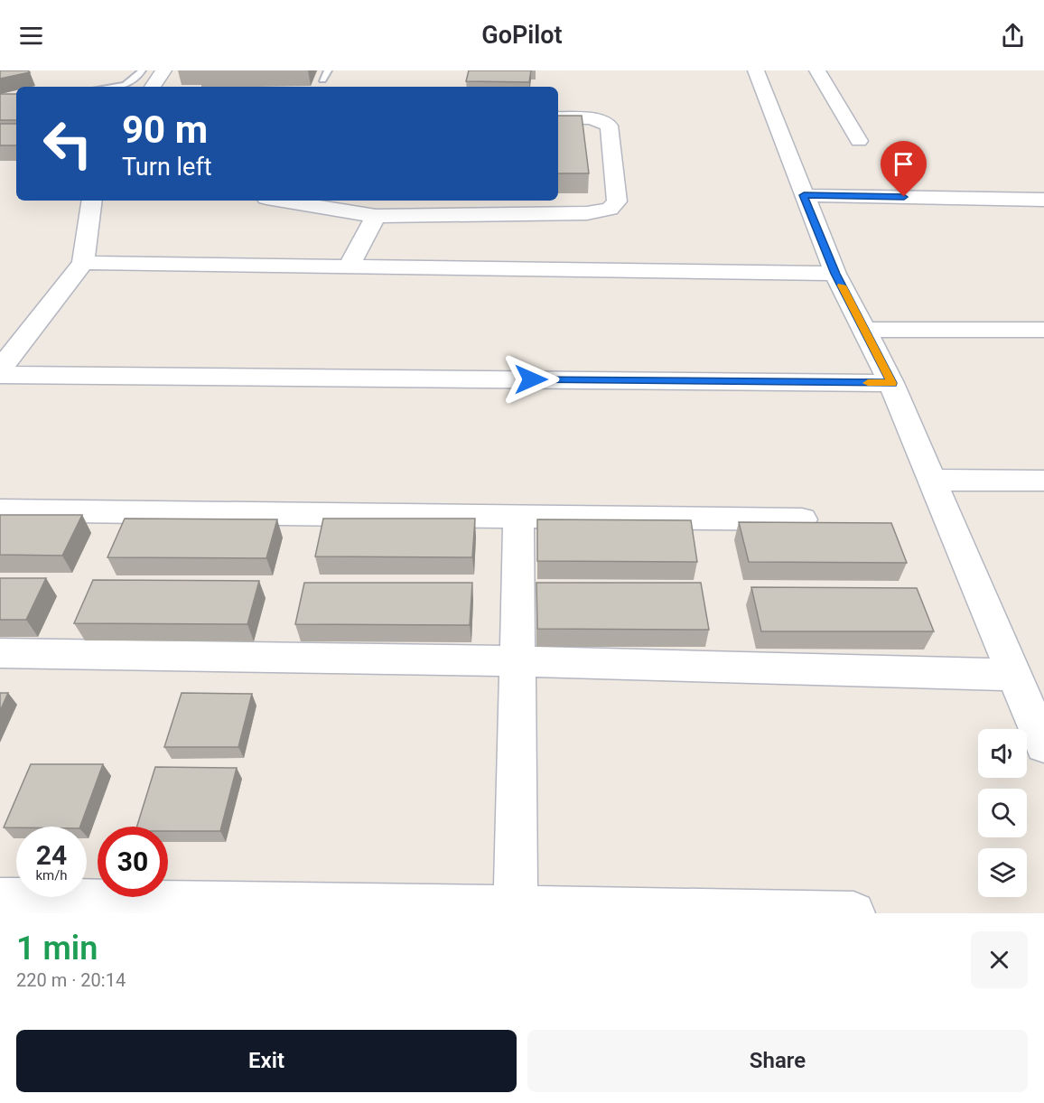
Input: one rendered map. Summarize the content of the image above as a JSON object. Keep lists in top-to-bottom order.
{
  "page": {
    "header": "GoPilot",
    "turn": ["90 m", "Turn left"],
    "speed": "24 km/h",
    "limit": "30",
    "heading": ["1 min", "220 m · 20:14"],
    "buttons": ["Exit", "Share"]
  }
}
